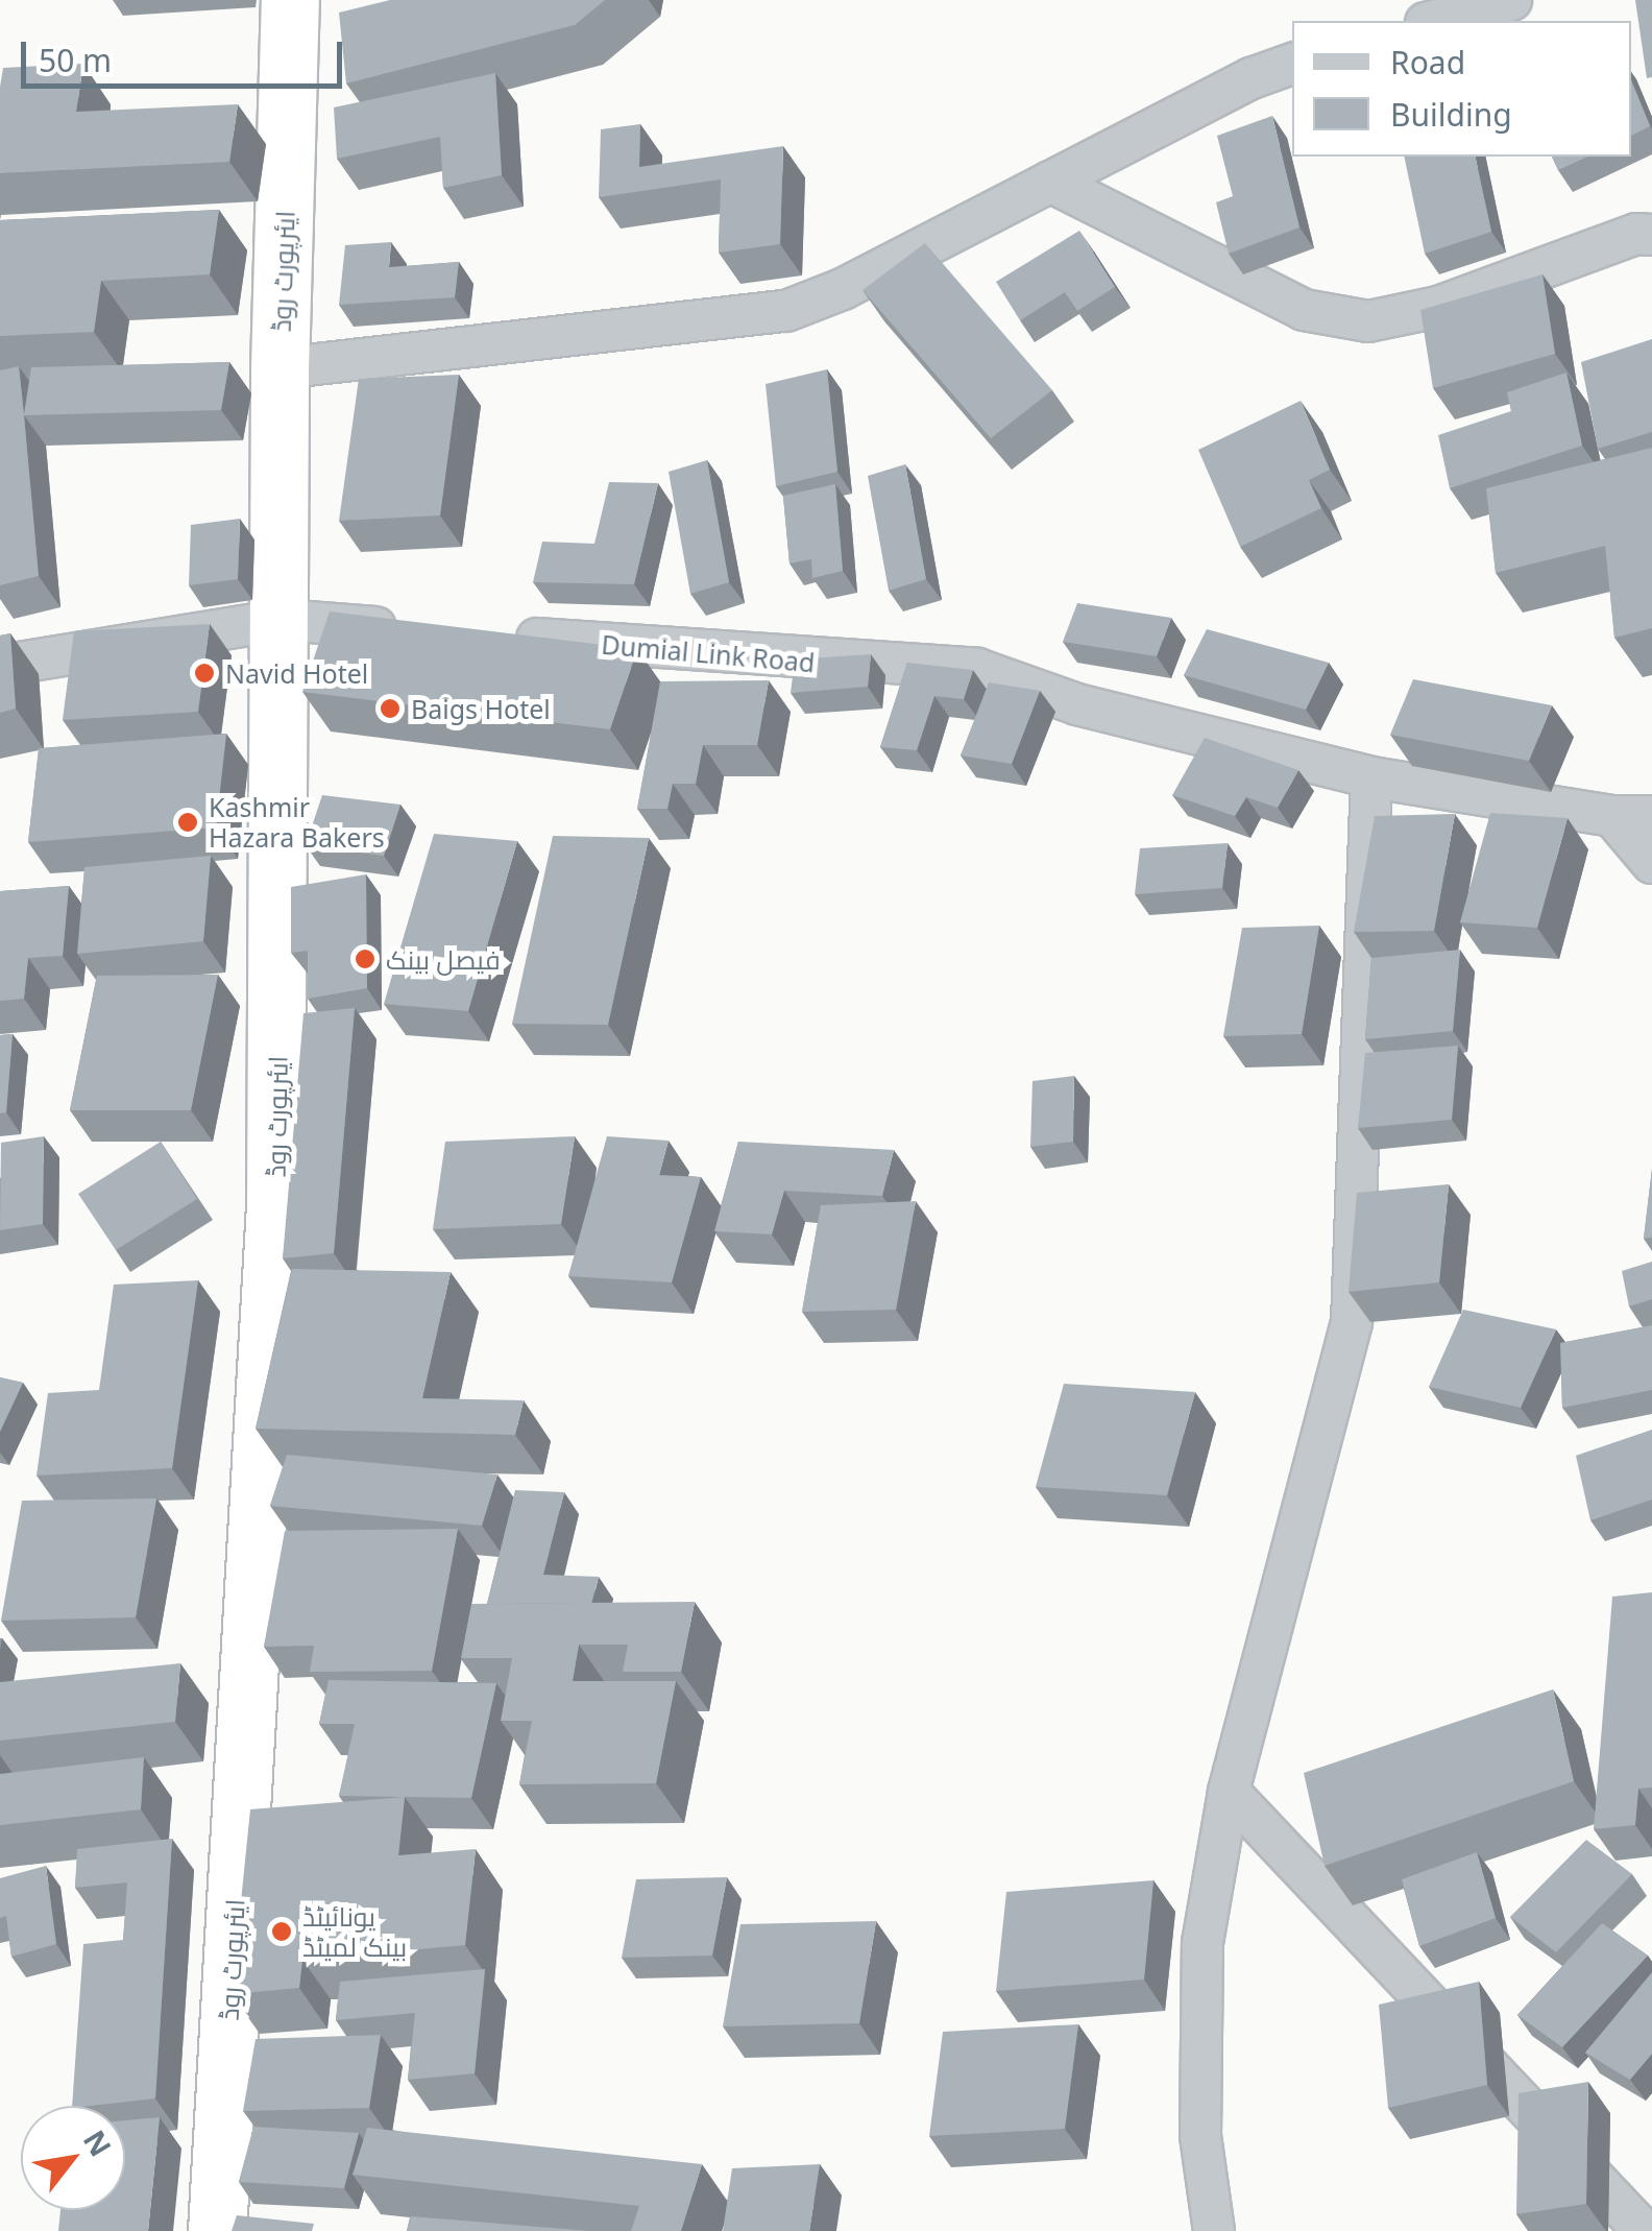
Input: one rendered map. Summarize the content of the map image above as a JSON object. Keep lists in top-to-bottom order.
{
  "streets": {
    "highway": ["ایئرپورٹ روڈ"],
    "street": ["Dumial Link Road"]
  },
  "places": [
    "Navid Hotel",
    "Baigs Hotel",
    "Kashmir Hazara Bakers",
    "فیصل بینک",
    "یونائیٹڈ بینک لمیٹڈ"
  ],
  "legend": ["Road", "Building"],
  "scale_bar": "50 m",
  "north": "top right"
}
